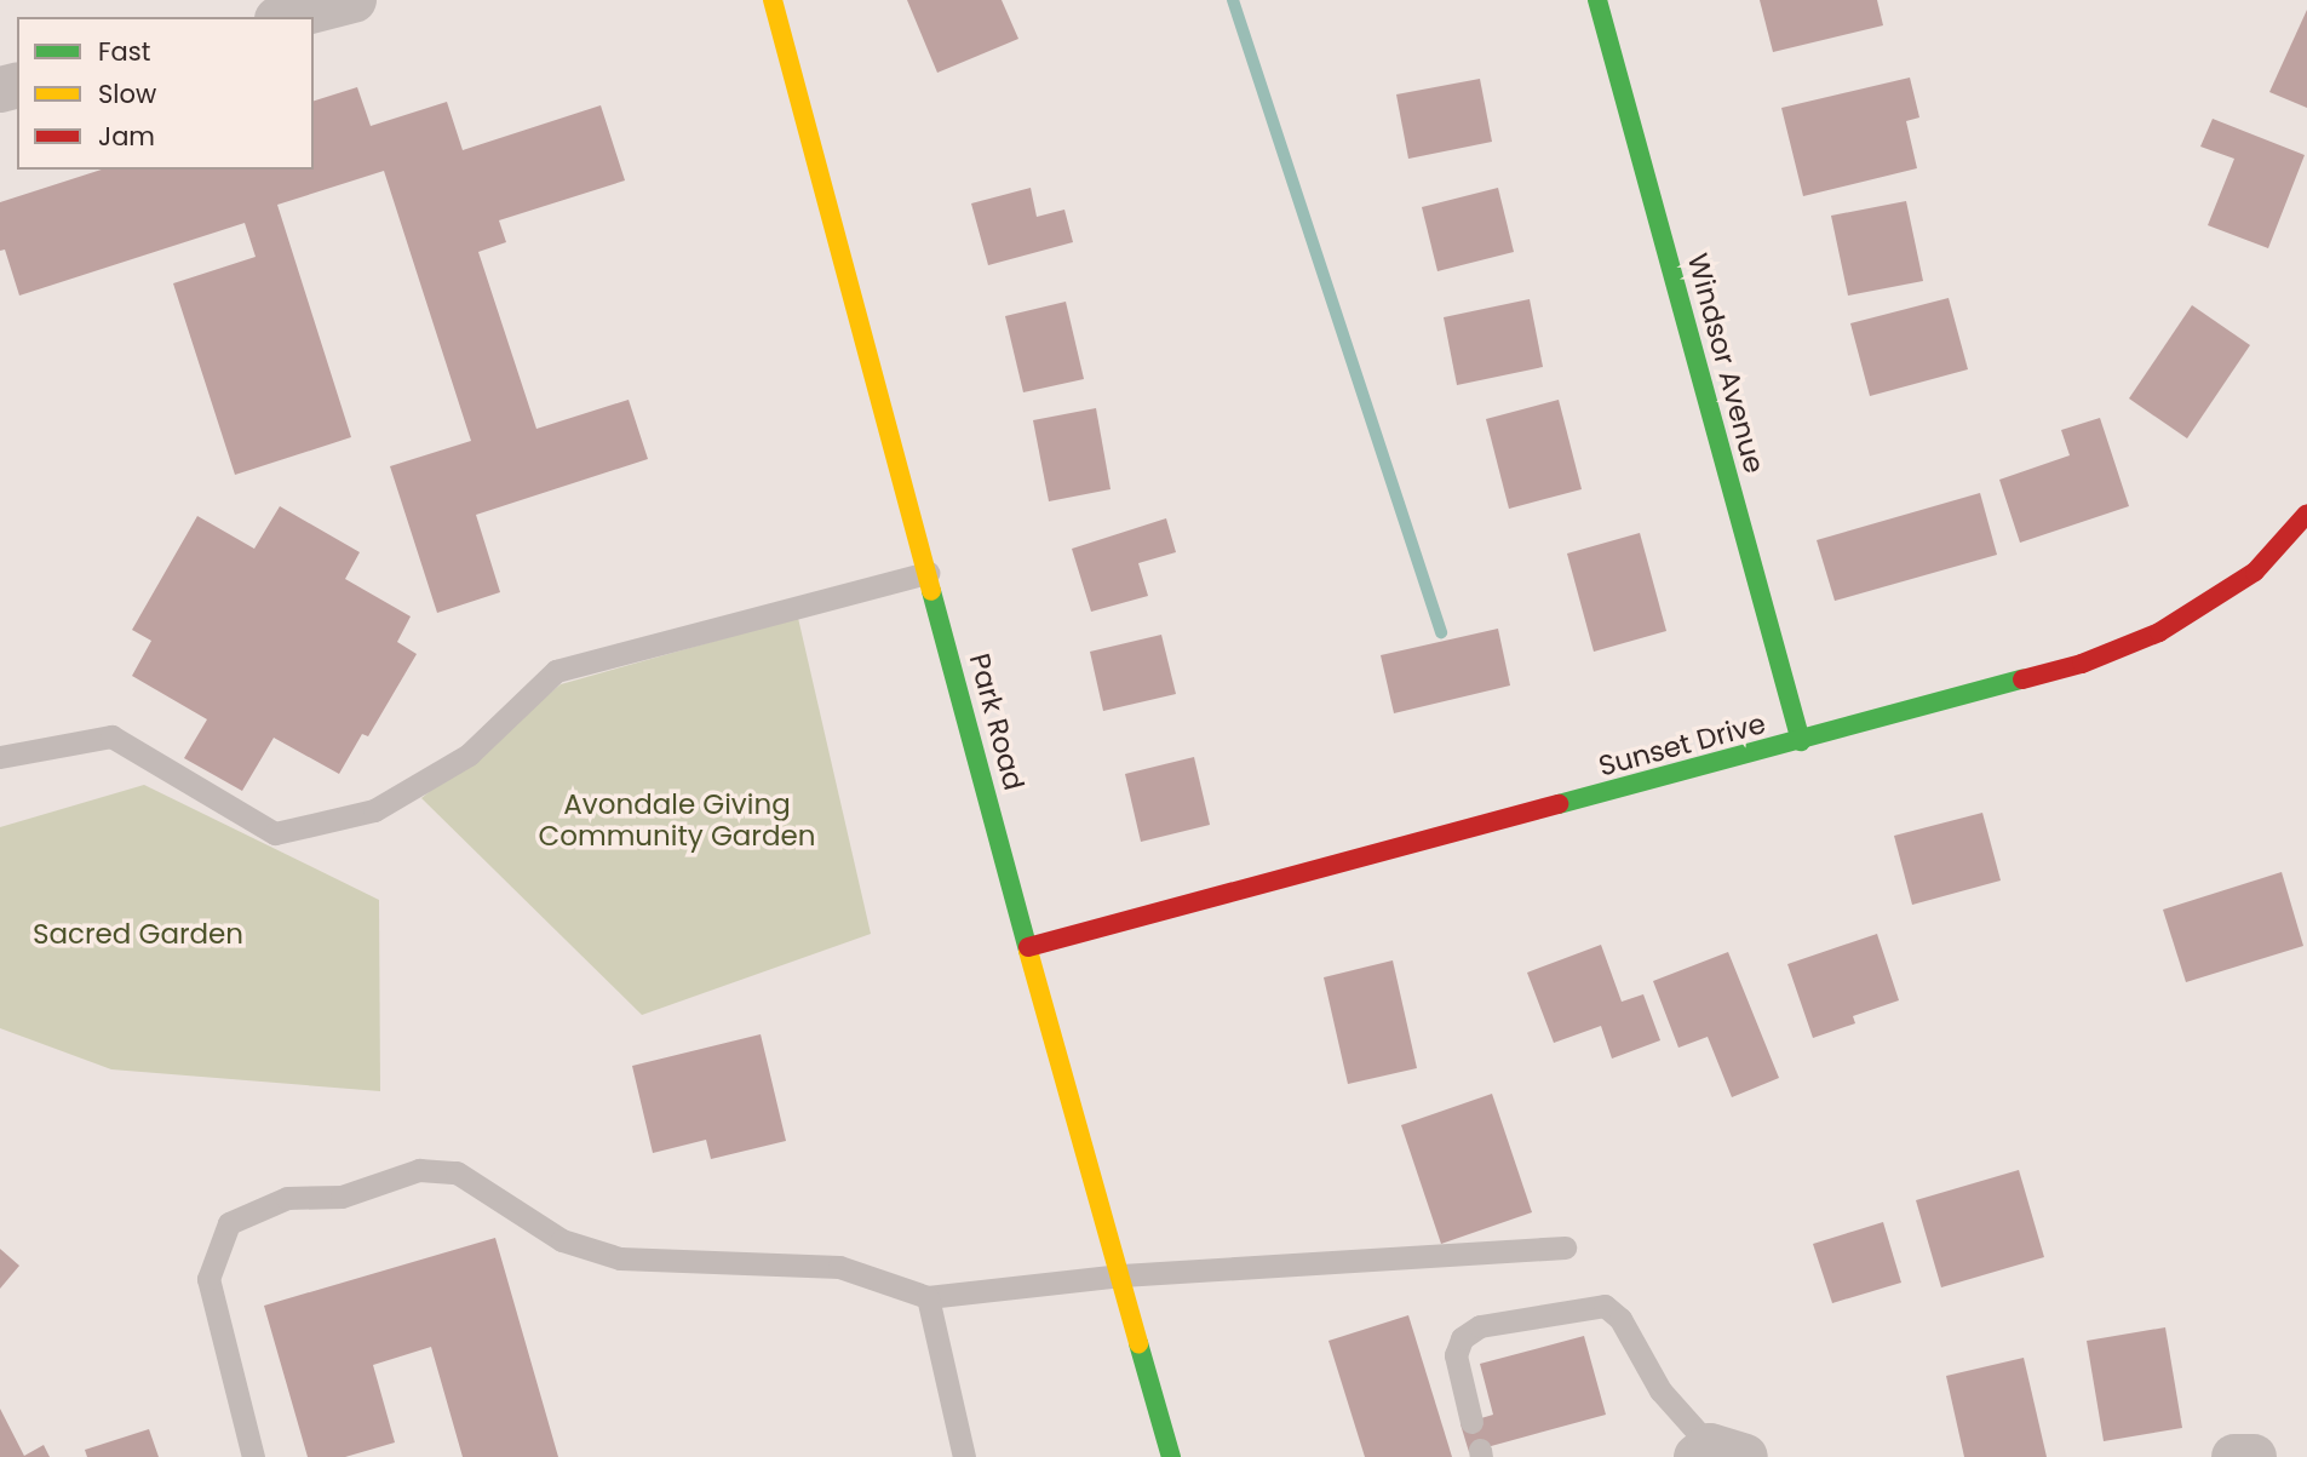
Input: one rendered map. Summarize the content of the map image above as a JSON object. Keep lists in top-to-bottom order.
{
  "streets": {
    "street": ["Windsor Avenue", "Park Road", "Sunset Drive"]
  },
  "crossings": [
    ["Windsor Avenue", "Sunset Drive"],
    ["Park Road", "Sunset Drive"]
  ],
  "parks": ["Avondale Giving Community Garden", "Sacred Garden"],
  "legend": ["Fast", "Slow", "Jam"]
}
